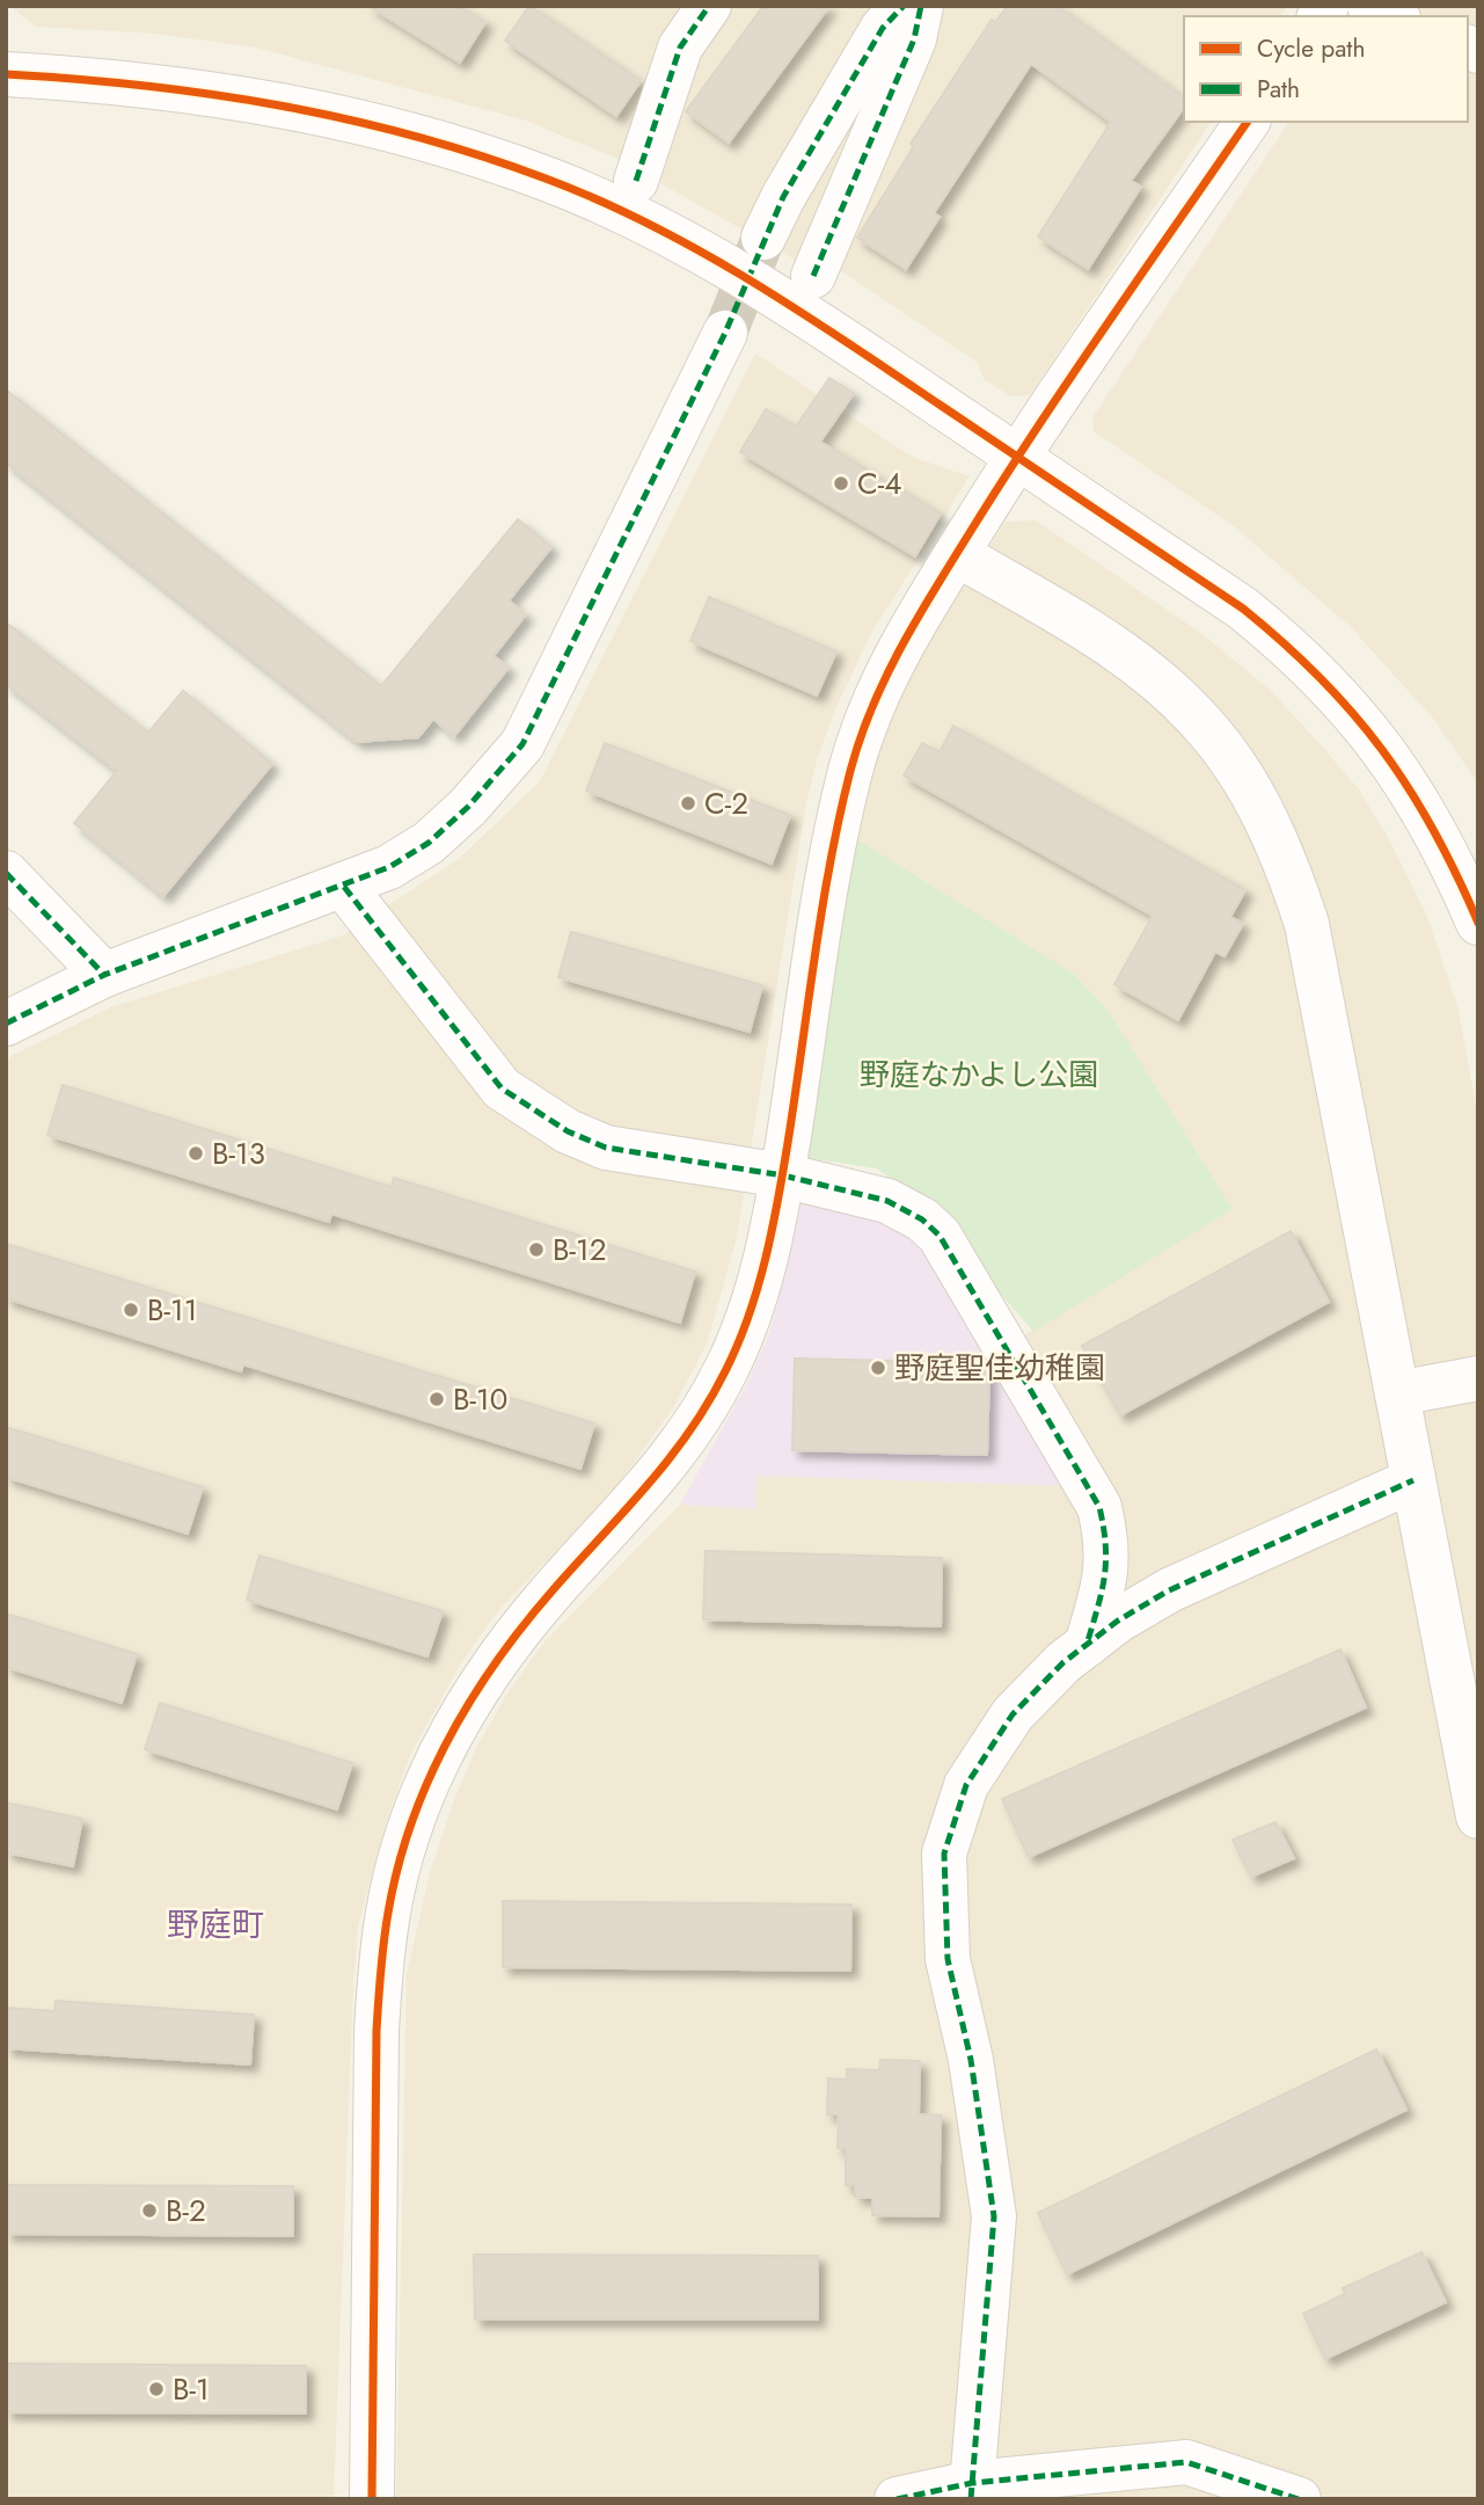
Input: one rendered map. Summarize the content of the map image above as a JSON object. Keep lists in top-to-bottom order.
{
  "districts": ["野庭町"],
  "parks": ["野庭なかよし公園"],
  "places": [
    "C-4",
    "C-2",
    "B-13",
    "B-12",
    "B-11",
    "野庭聖佳幼稚園",
    "B-10",
    "B-2",
    "B-1"
  ],
  "legend": ["Cycle path", "Path"]
}
